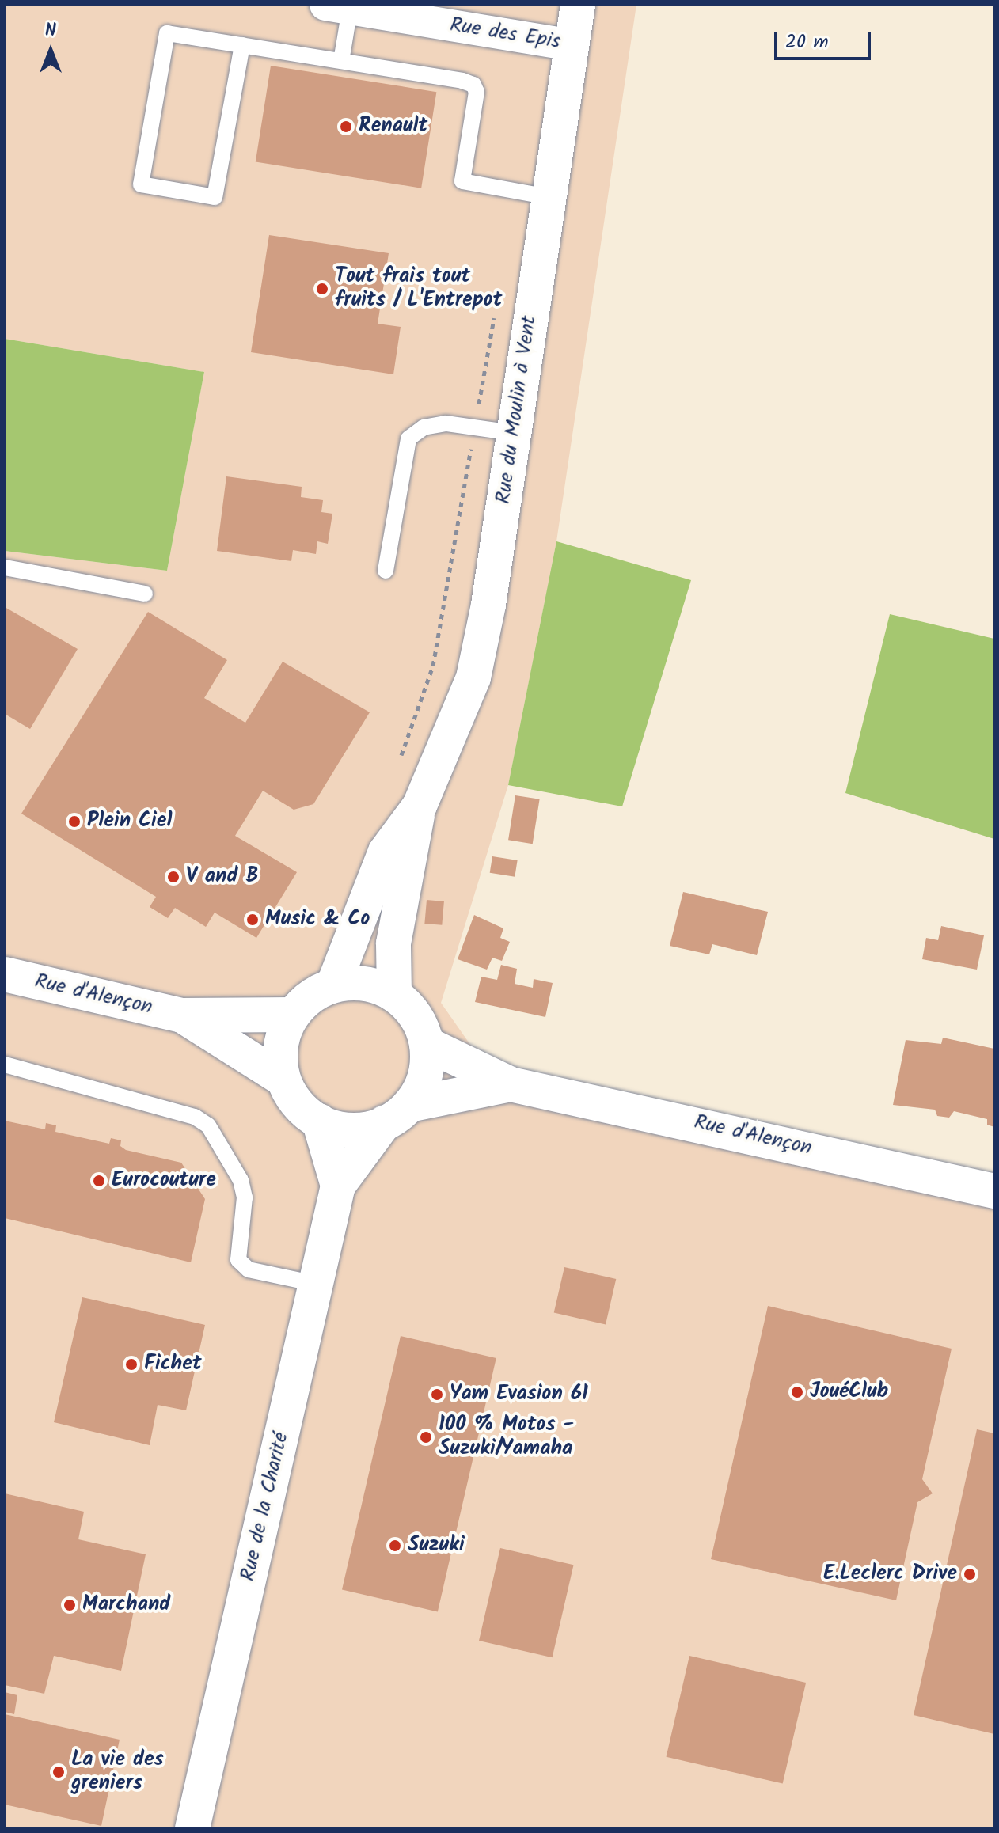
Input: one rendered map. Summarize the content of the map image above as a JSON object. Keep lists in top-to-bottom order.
{
  "streets": {
    "main road": ["Rue du Moulin à Vent", "Rue d'Alençon", "Rue de la Charité"],
    "street": ["Rue des Epis"]
  },
  "crossings": [
    ["Rue des Epis", "Rue du Moulin à Vent"],
    ["Rue du Moulin à Vent", "Rue d'Alençon"],
    ["Rue du Moulin à Vent", "Rue de la Charité"],
    ["Rue d'Alençon", "Rue de la Charité"]
  ],
  "places": [
    "Renault",
    "Tout frais tout fruits / L'Entrepot",
    "Plein Ciel",
    "V and B",
    "Music & Co",
    "Eurocouture",
    "Fichet",
    "JouéClub",
    "Yam Evasion 61",
    "100 % Motos - Suzuki/Yamaha",
    "Suzuki",
    "E.Leclerc Drive",
    "Marchand",
    "La vie des greniers"
  ],
  "scale_bar": "20 m",
  "north": "top"
}
